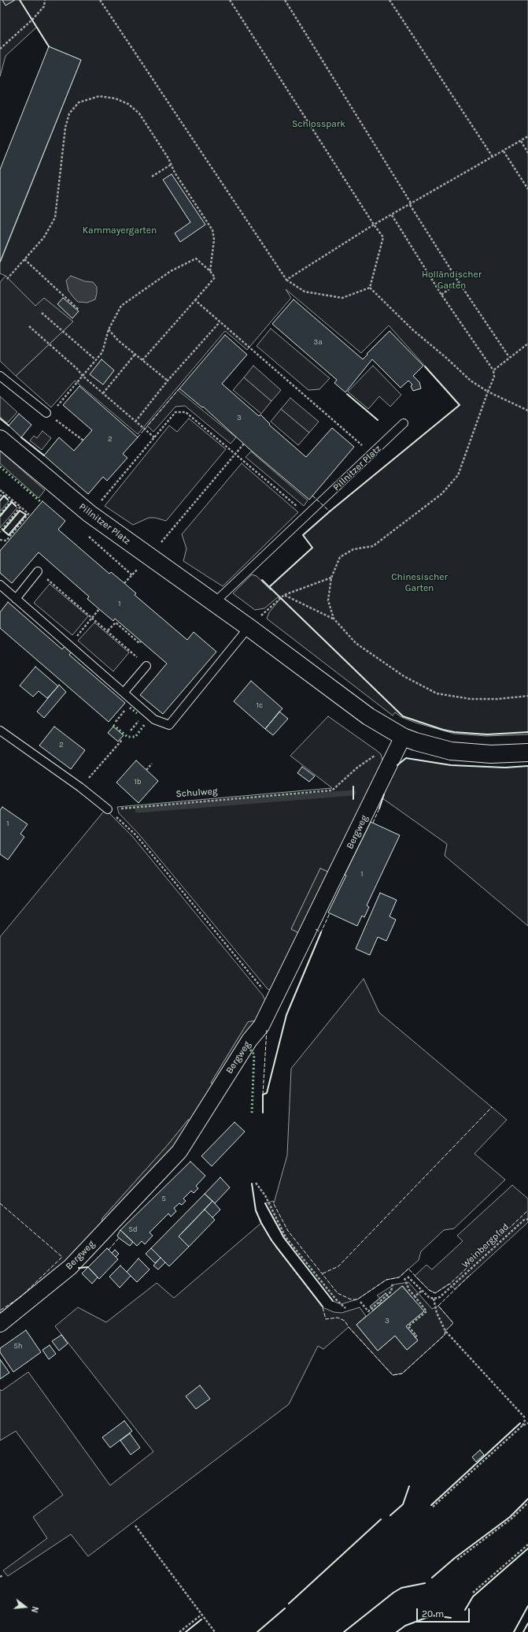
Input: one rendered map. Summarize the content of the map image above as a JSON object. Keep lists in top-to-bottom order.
{
  "streets": {
    "main road": ["Pillnitzer Platz"],
    "street": ["Bergweg"],
    "path": ["Schulweg", "Weinbergpfad"]
  },
  "crossings": [
    ["Pillnitzer Platz", "Bergweg"]
  ],
  "parks": [
    "Schlosspark",
    "Kammayergarten",
    "Holländischer Garten",
    "Chinesischer Garten"
  ],
  "house_numbers": [
    "3a",
    "3",
    "2",
    "1",
    "1c",
    "2",
    "1b",
    "1",
    "1",
    "5",
    "5d",
    "3",
    "5h"
  ],
  "scale_bar": "20 m",
  "north": "right"
}
